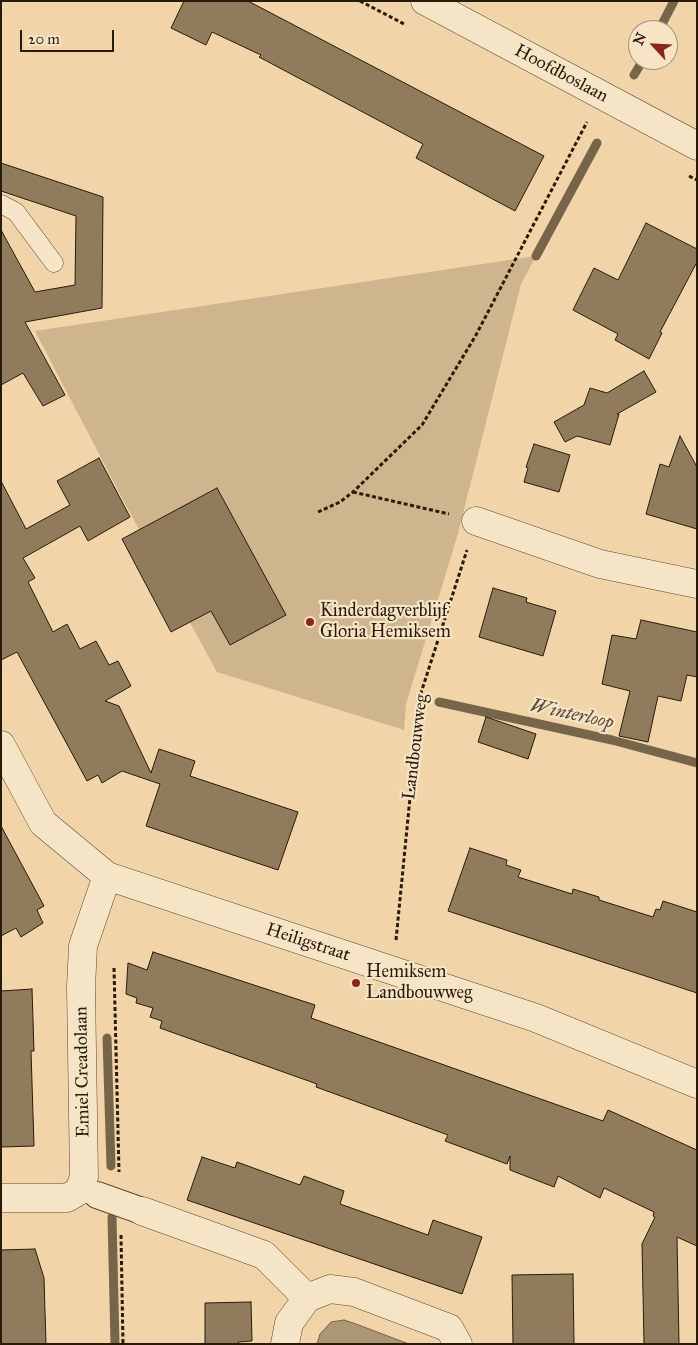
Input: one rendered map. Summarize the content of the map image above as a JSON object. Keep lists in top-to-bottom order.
{
  "streets": {
    "street": ["Hoofdboslaan", "Heiligstraat", "Emiel Creadolaan"],
    "path": ["Landbouwweg"]
  },
  "crossings": [
    ["Landbouwweg", "Heiligstraat"],
    ["Heiligstraat", "Emiel Creadolaan"]
  ],
  "water": ["Winterloop"],
  "places": ["Kinderdagverblijf Gloria Hemiksem", "Hemiksem Landbouwweg"],
  "scale_bar": "20 m",
  "north": "top left"
}
